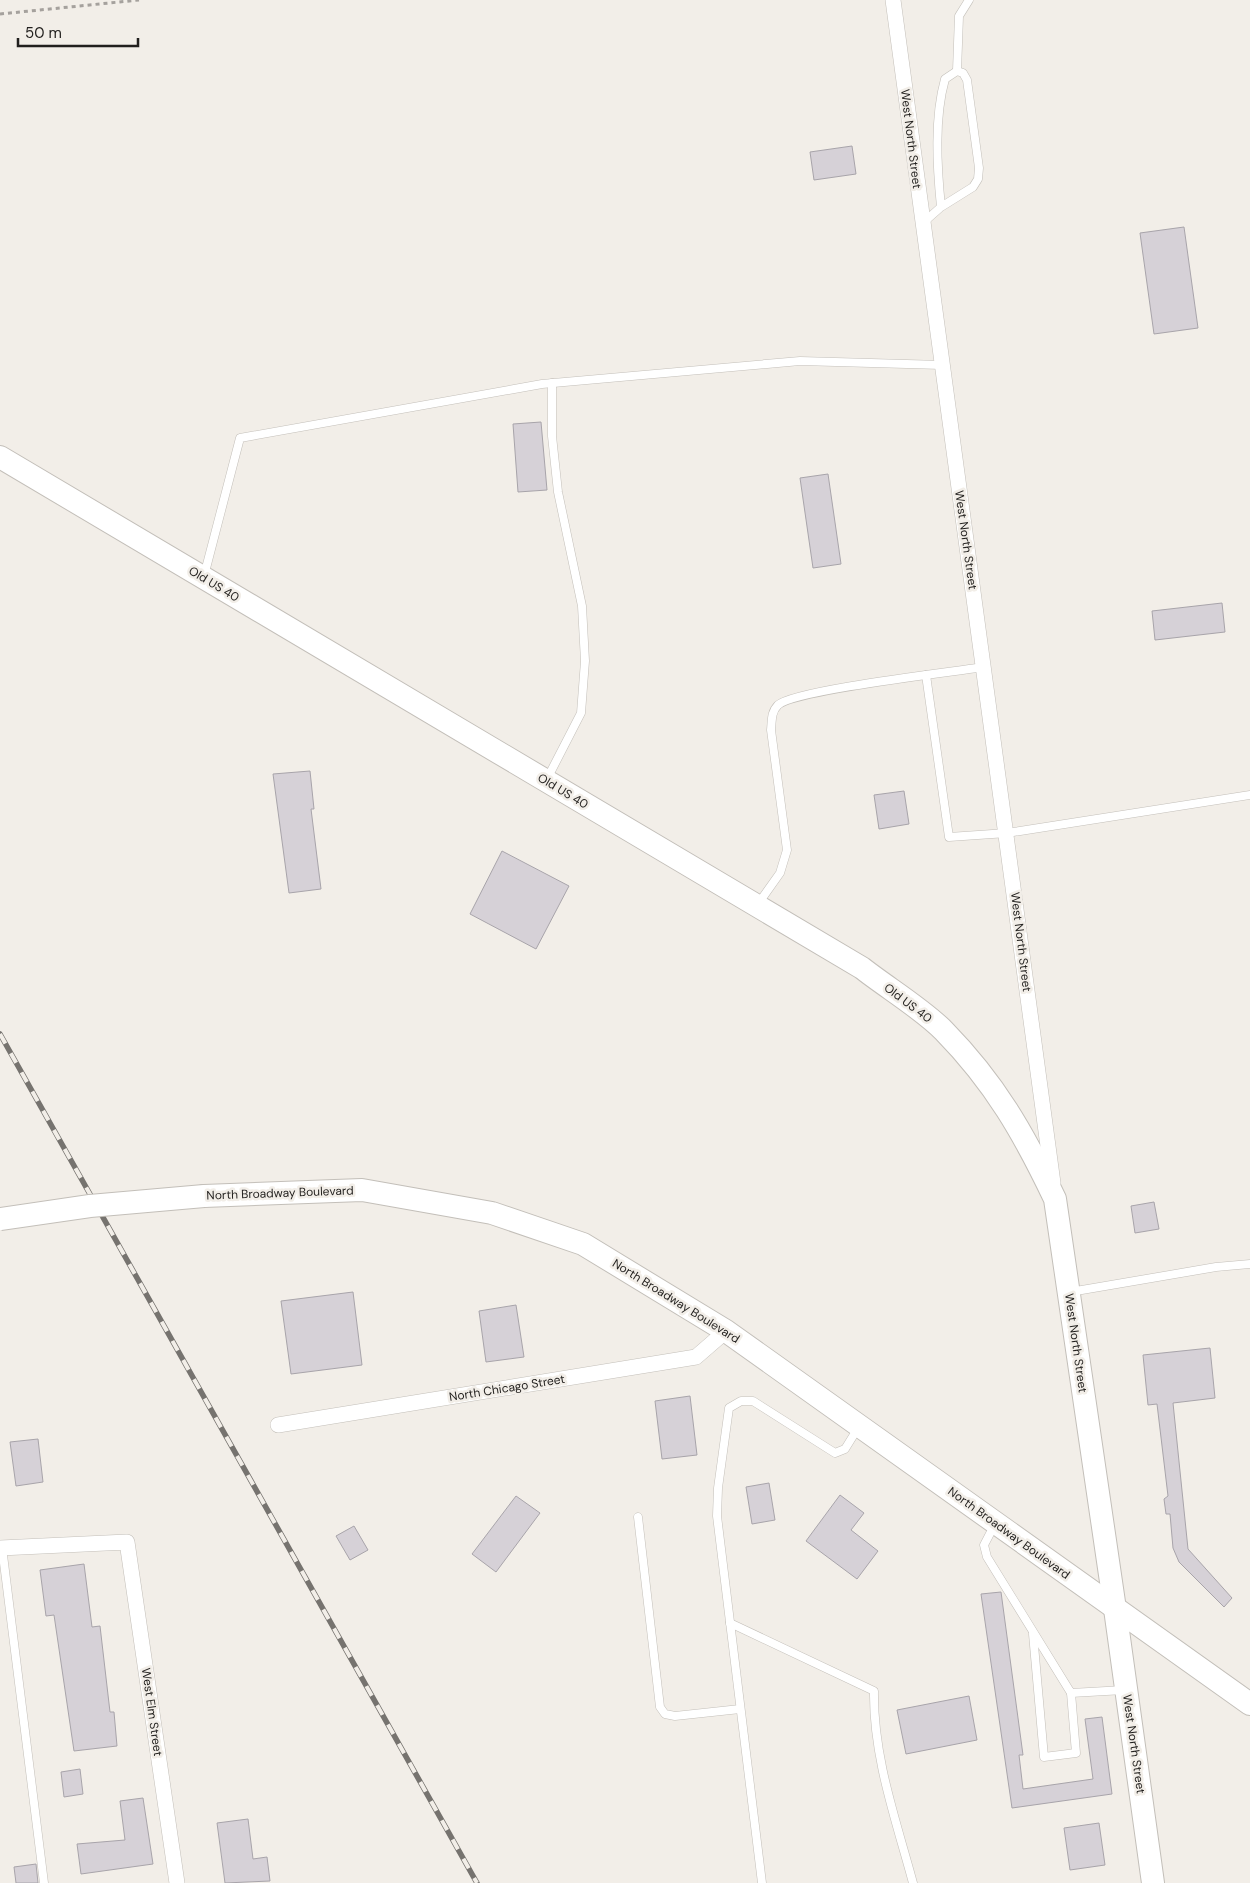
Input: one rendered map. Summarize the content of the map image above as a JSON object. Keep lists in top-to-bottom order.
{
  "streets": {
    "street": [
      "West North Street",
      "Old US 40",
      "North Broadway Boulevard",
      "North Chicago Street",
      "West Elm Street"
    ]
  },
  "crossings": [
    ["West North Street", "Old US 40"],
    ["West North Street", "North Broadway Boulevard"],
    ["North Broadway Boulevard", "North Chicago Street"]
  ],
  "scale_bar": "50 m"
}
